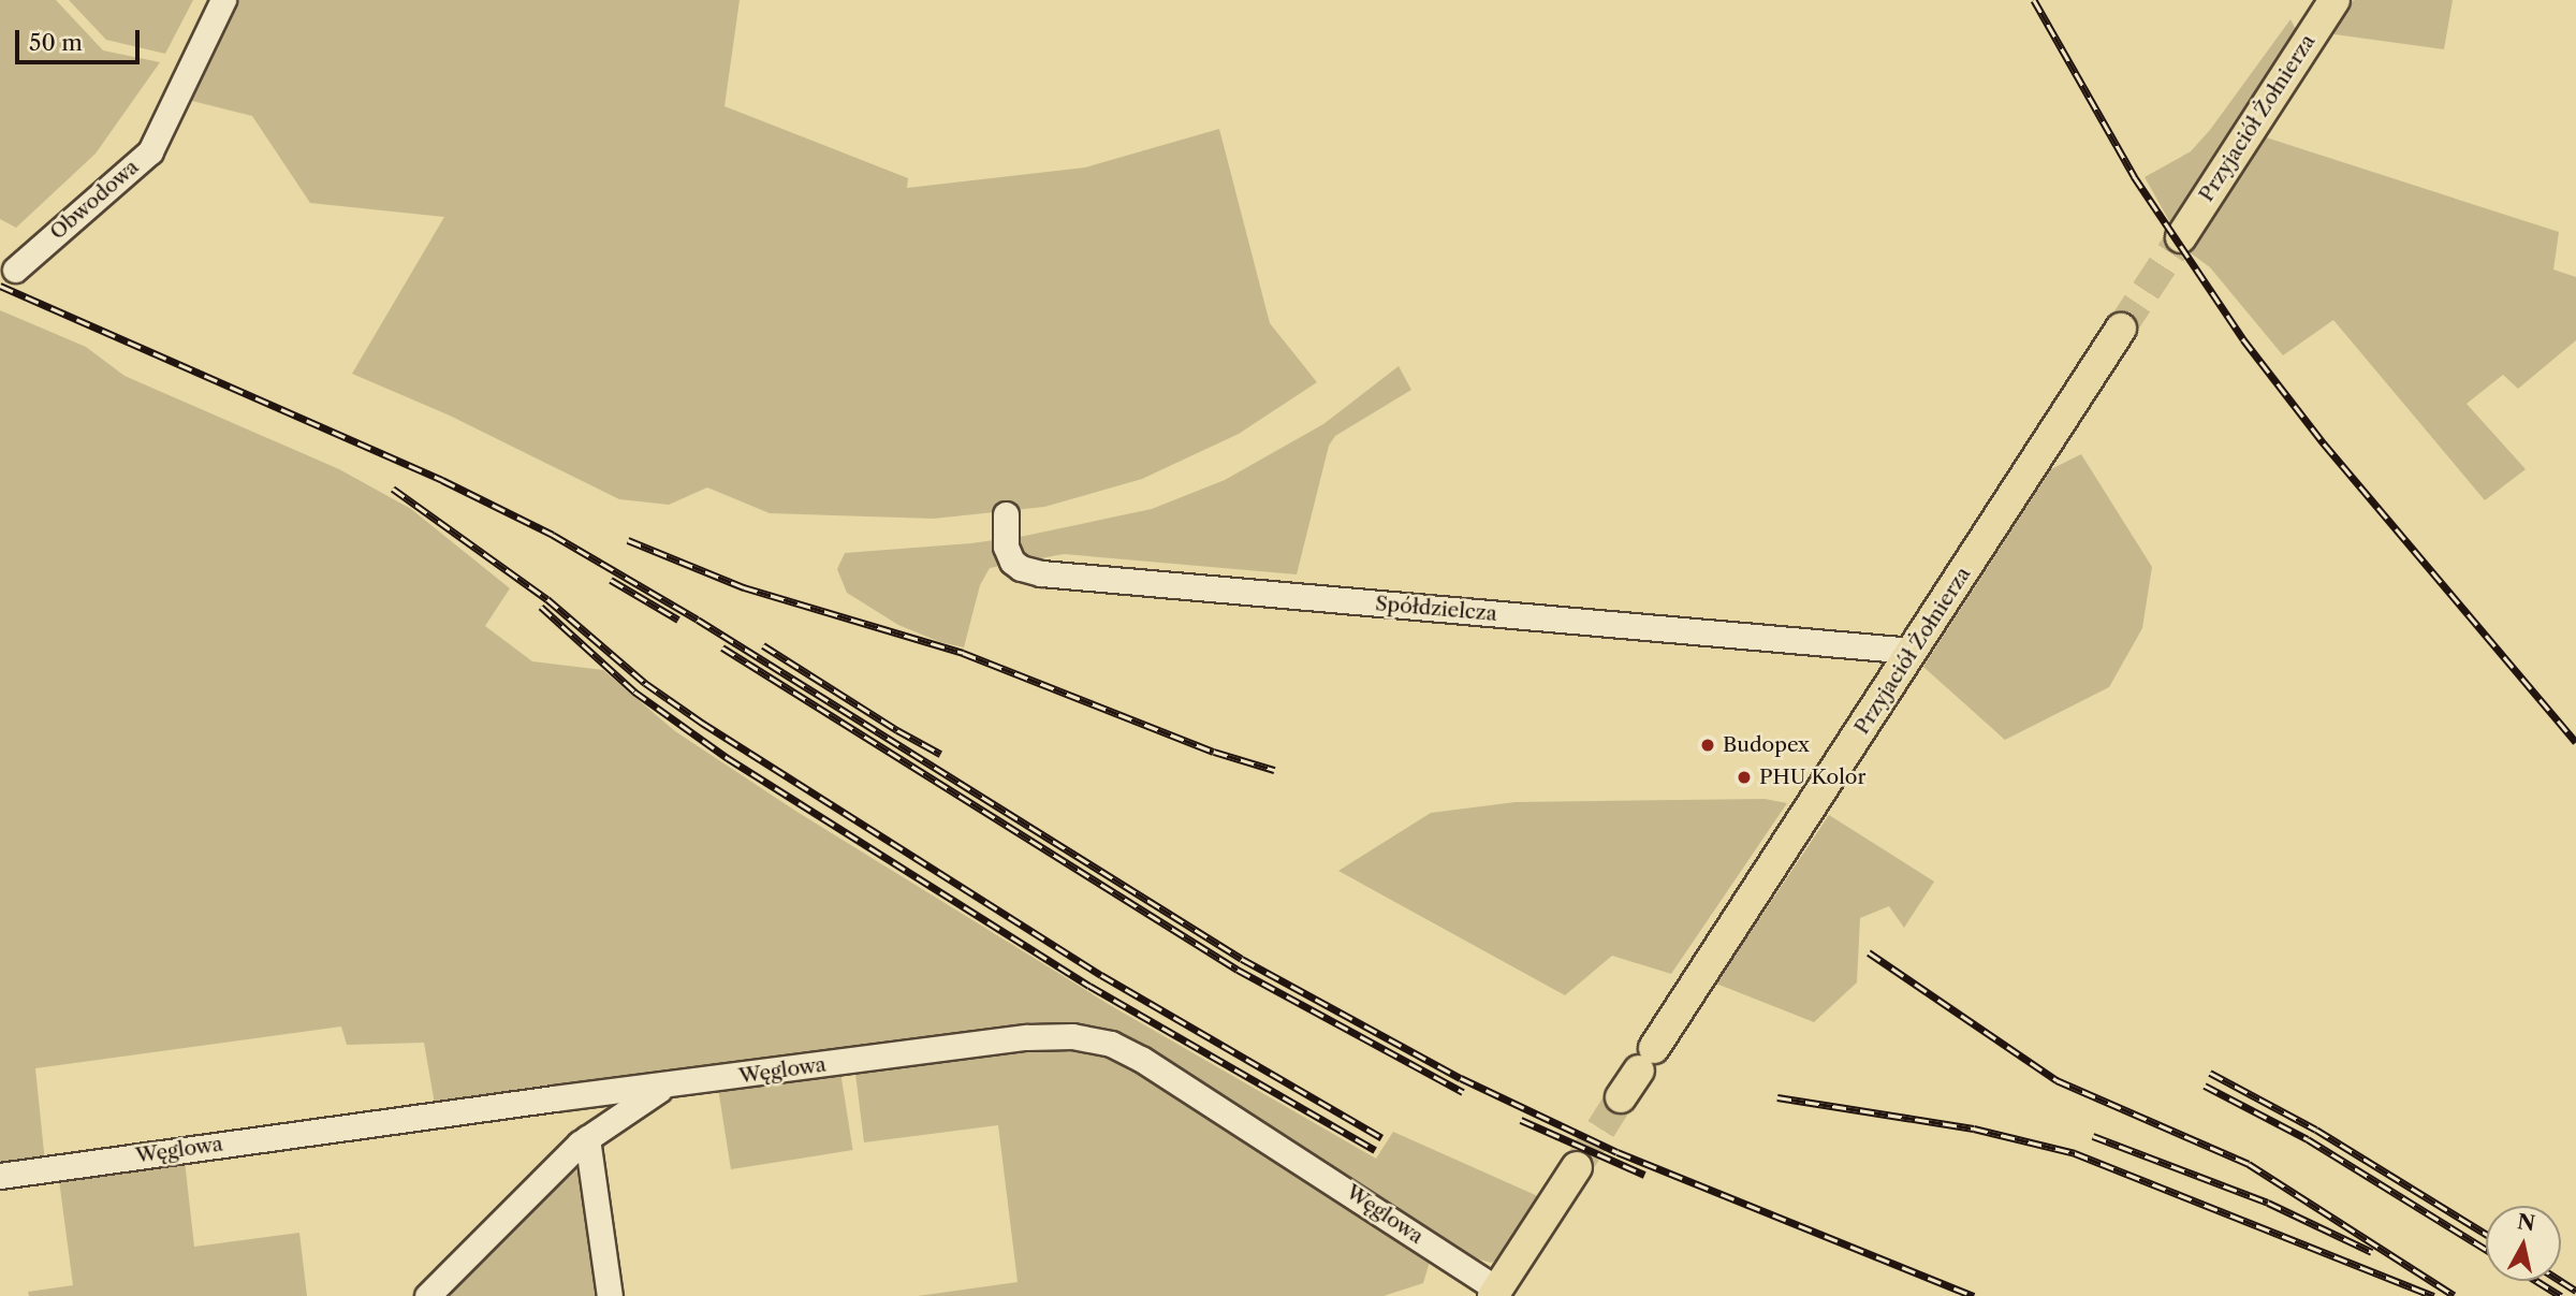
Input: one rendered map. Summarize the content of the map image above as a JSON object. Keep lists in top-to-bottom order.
{
  "streets": {
    "main road": ["Przyjaciół Żołnierza"],
    "street": ["Obwodowa", "Spółdzielcza", "Węglowa"]
  },
  "crossings": [
    ["Przyjaciół Żołnierza", "Spółdzielcza"]
  ],
  "places": ["Budopex", "PHU Kolor"],
  "scale_bar": "50 m",
  "north": "top"
}
